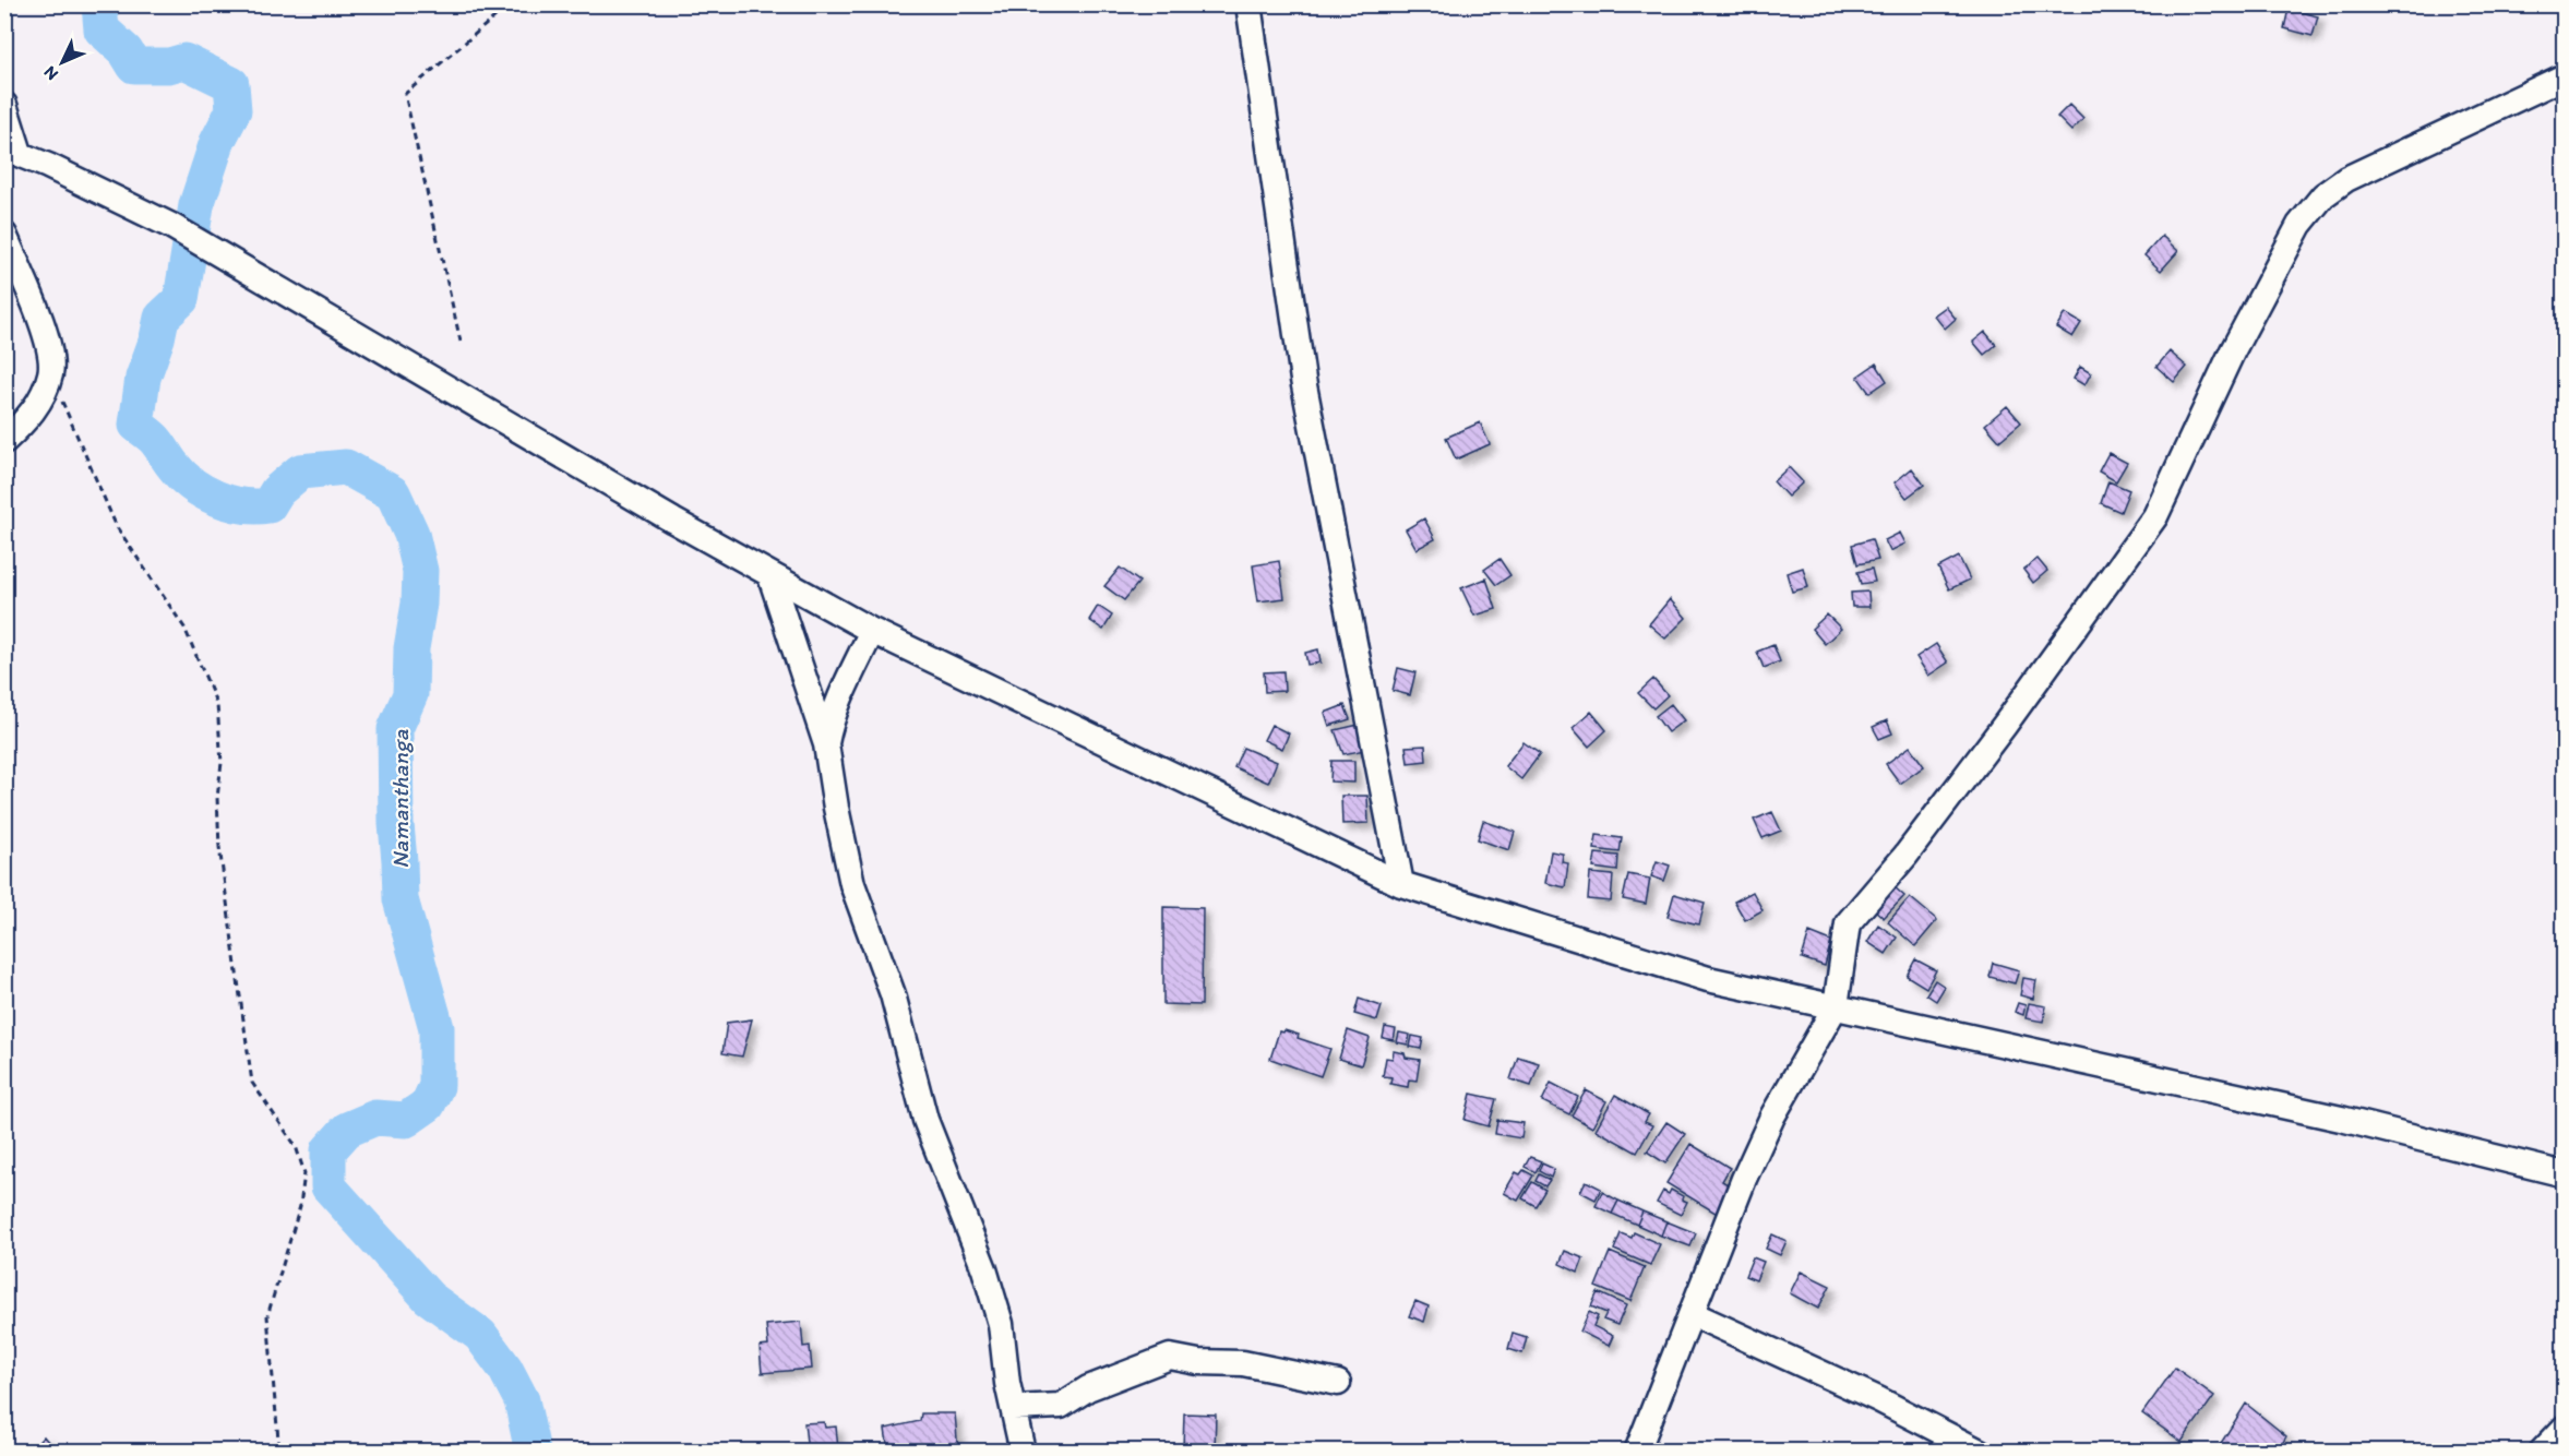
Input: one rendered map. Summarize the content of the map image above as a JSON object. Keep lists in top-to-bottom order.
{
  "water": ["Namanthanga"],
  "north": "bottom left"
}
